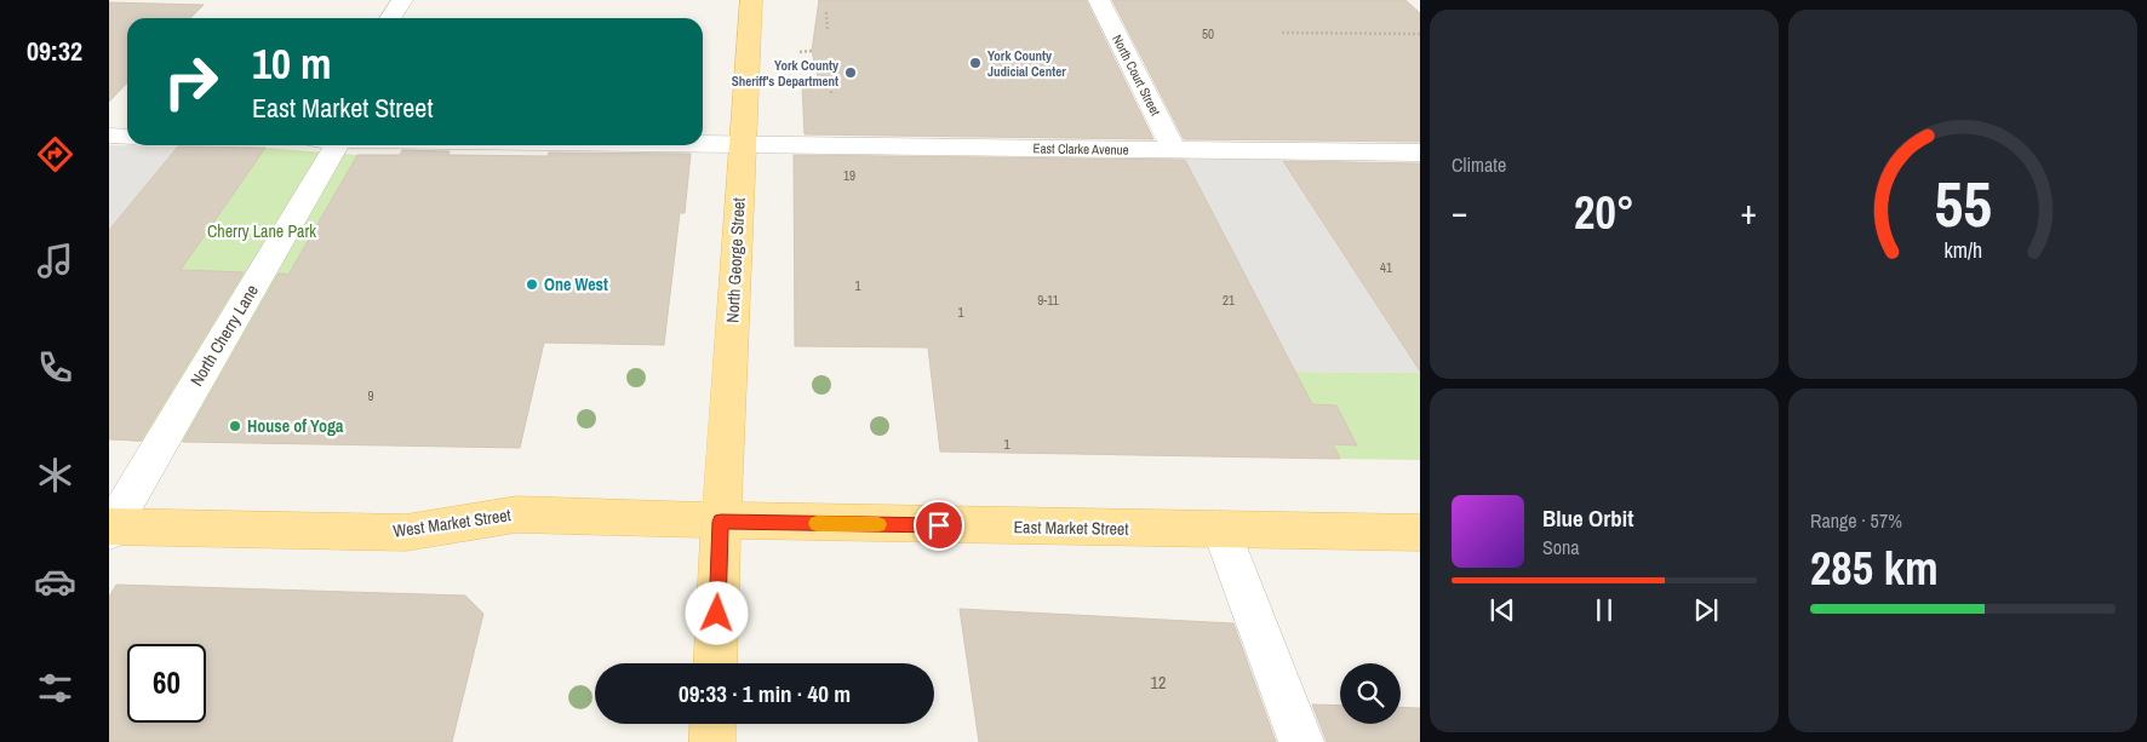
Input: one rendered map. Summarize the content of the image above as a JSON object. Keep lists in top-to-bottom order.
{
  "streets": {
    "main road": ["North George Street", "West Market Street", "East Market Street"],
    "street": ["North Court Street", "East Clarke Avenue", "North Cherry Lane"]
  },
  "crossings": [
    ["North Court Street", "East Clarke Avenue"],
    ["East Clarke Avenue", "North George Street"],
    ["North George Street", "West Market Street"],
    ["North George Street", "East Market Street"],
    ["North Cherry Lane", "West Market Street"],
    ["West Market Street", "East Market Street"]
  ],
  "parks": ["Cherry Lane Park"],
  "places": [
    "York County Judicial Center",
    "York County Sheriff's Department",
    "One West",
    "House of Yoga"
  ],
  "house_numbers": [
    "50",
    "19",
    "41",
    "1",
    "9-11",
    "21",
    "1",
    "9",
    "1",
    "12"
  ],
  "page": {
    "tabs": "09:32",
    "tile": [
      "Climate",
      ["Range · 57%", "285 km"]
    ],
    "turn": ["10 m", "East Market Street"],
    "heat": ["−", "20°", "+"],
    "song": ["Blue Orbit", "Sona"],
    "limit": "60",
    "trip": "09:33 · 1 min · 40 m",
    "gauge": ["55", "km/h"]
  }
}
